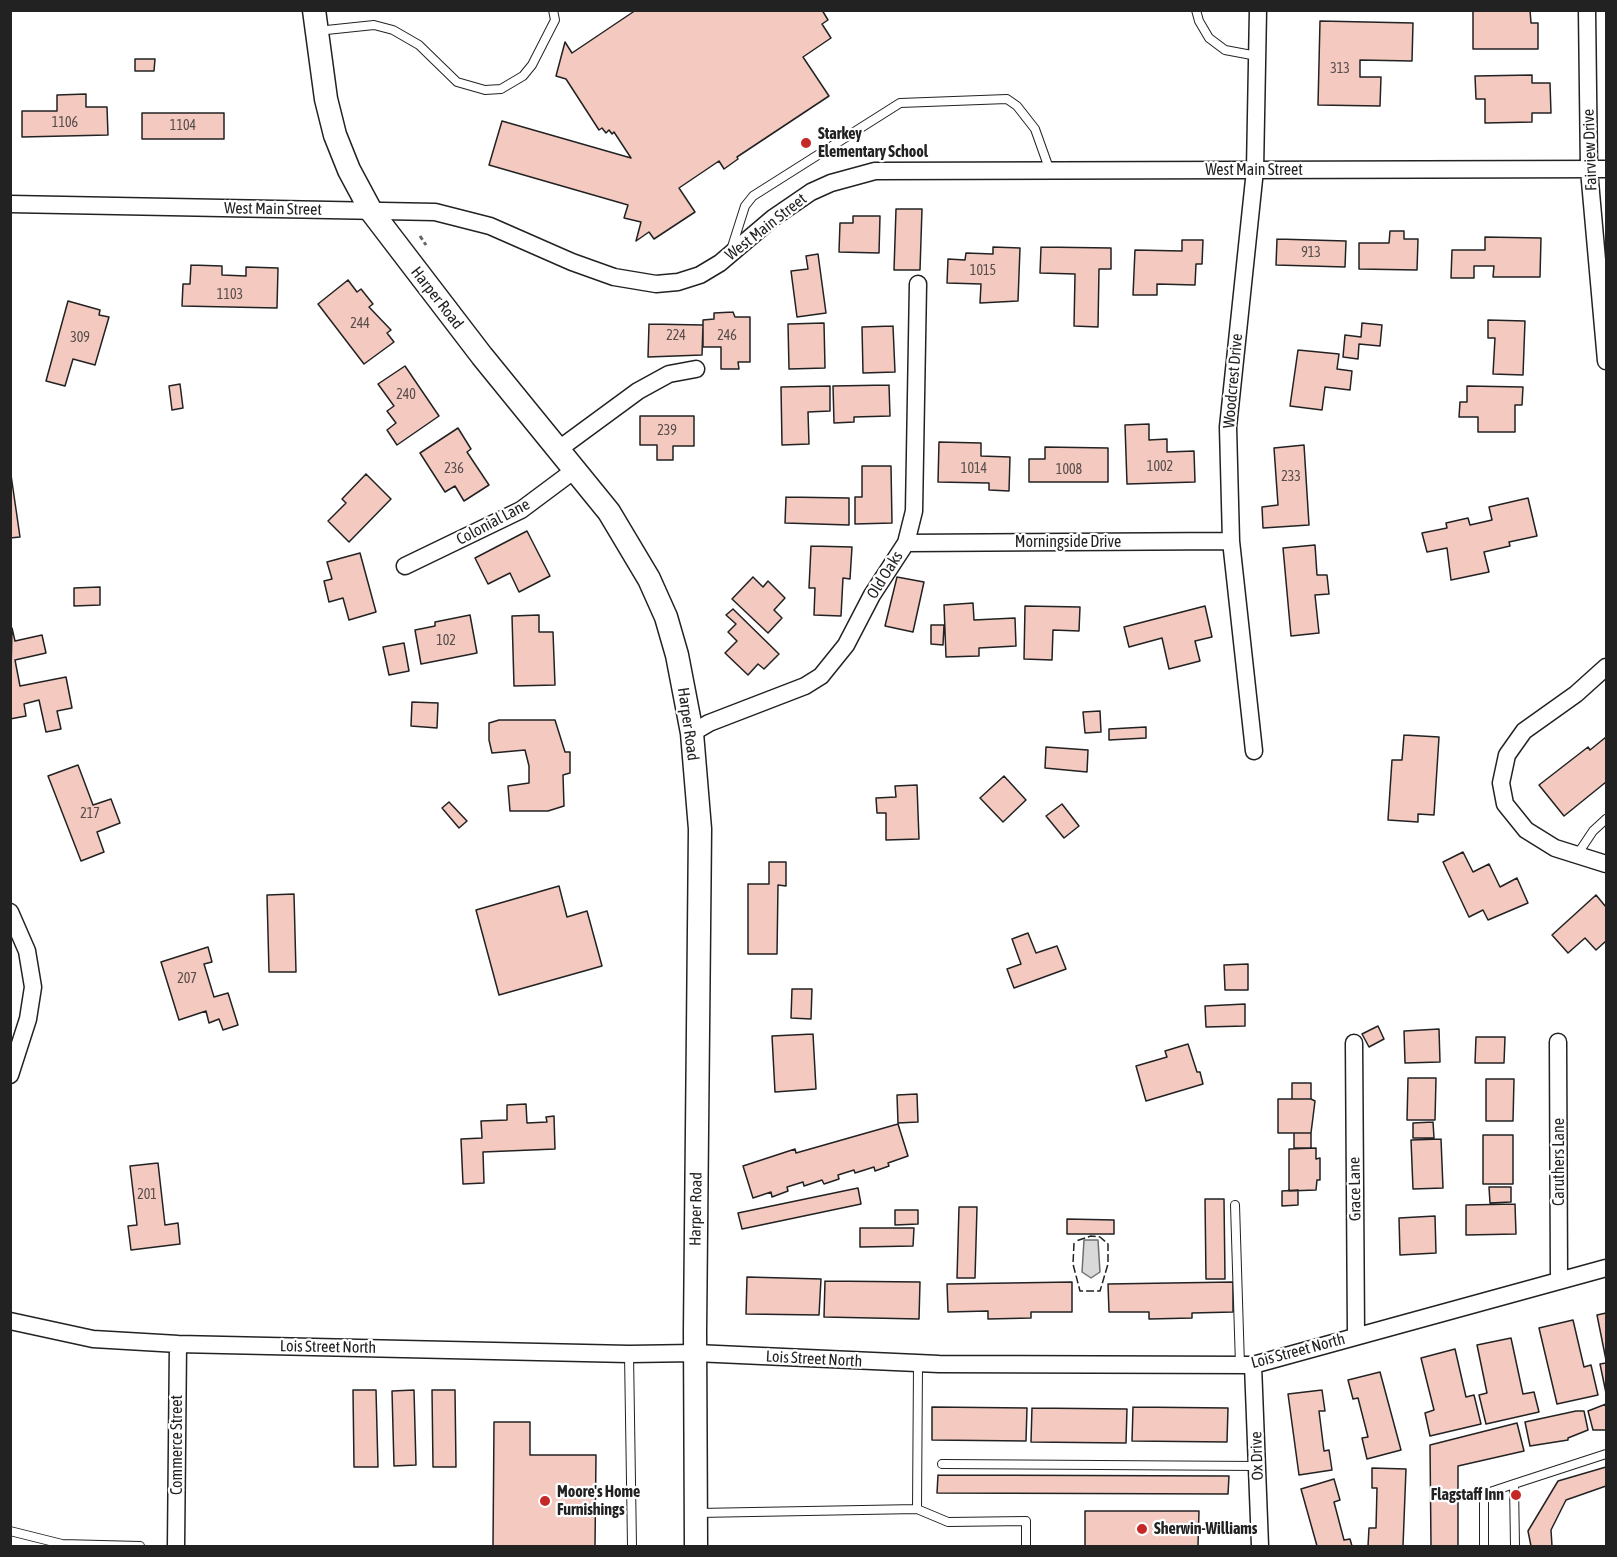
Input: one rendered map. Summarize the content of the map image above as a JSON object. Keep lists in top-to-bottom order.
{
  "streets": {
    "main road": ["Harper Road"],
    "street": [
      "Fairview Drive",
      "West Main Street",
      "Woodcrest Drive",
      "Colonial Lane",
      "Morningside Drive",
      "Old Oaks",
      "Caruthers Lane",
      "Grace Lane",
      "Lois Street North",
      "Commerce Street",
      "Ox Drive"
    ]
  },
  "crossings": [
    ["Fairview Drive", "West Main Street"],
    ["West Main Street", "Harper Road"],
    ["West Main Street", "Woodcrest Drive"],
    ["Harper Road", "Colonial Lane"],
    ["Harper Road", "Old Oaks"],
    ["Harper Road", "Lois Street North"],
    ["Woodcrest Drive", "Morningside Drive"],
    ["Morningside Drive", "Old Oaks"],
    ["Caruthers Lane", "Lois Street North"],
    ["Grace Lane", "Lois Street North"],
    ["Lois Street North", "Commerce Street"],
    ["Lois Street North", "Ox Drive"]
  ],
  "places": [
    "Starkey Elementary School",
    "Flagstaff Inn",
    "Moore's Home Furnishings",
    "Sherwin-Williams"
  ],
  "house_numbers": [
    "313",
    "1106",
    "1104",
    "913",
    "1015",
    "1103",
    "244",
    "224",
    "246",
    "309",
    "240",
    "239",
    "1002",
    "236",
    "1014",
    "1008",
    "233",
    "102",
    "217",
    "207",
    "201"
  ]
}
